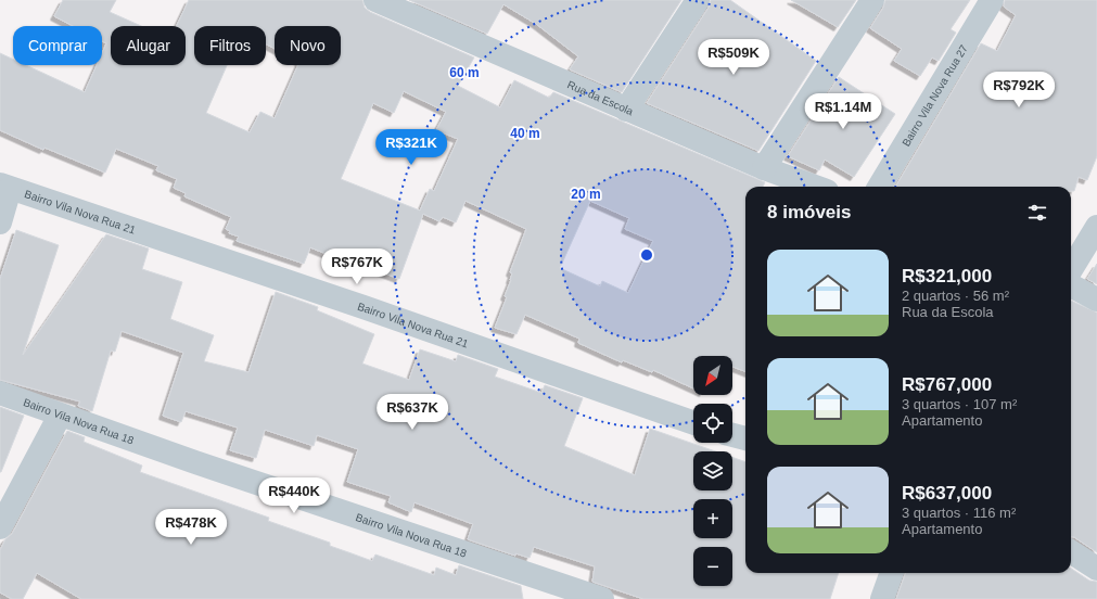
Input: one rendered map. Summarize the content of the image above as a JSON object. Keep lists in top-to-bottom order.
{
  "streets": {
    "street": [
      "Bairro Vila Nova Rua 27",
      "Rua da Escola",
      "Bairro Vila Nova Rua 21",
      "Bairro Vila Nova Rua 18"
    ]
  },
  "north": "bottom left",
  "page": {
    "chip": [
      "Comprar",
      "Alugar",
      "Filtros",
      "Novo"
    ],
    "price": [
      "R$509K",
      "R$792K",
      "R$1.14M",
      "R$321K",
      "R$767K",
      "R$637K",
      "R$440K",
      "R$478K"
    ],
    "heading": "8 imóveis",
    "list": [
      {
        "name": "R$321,000",
        "note": "2 quartos · 56 m² · Rua da Escola"
      },
      {
        "name": "R$767,000",
        "note": "3 quartos · 107 m² · Apartamento"
      },
      {
        "name": "R$637,000",
        "note": "3 quartos · 116 m² · Apartamento"
      }
    ],
    "map_buttons": ["+", "−"]
  },
  "rings": ["60 m", "40 m", "20 m"]
}
